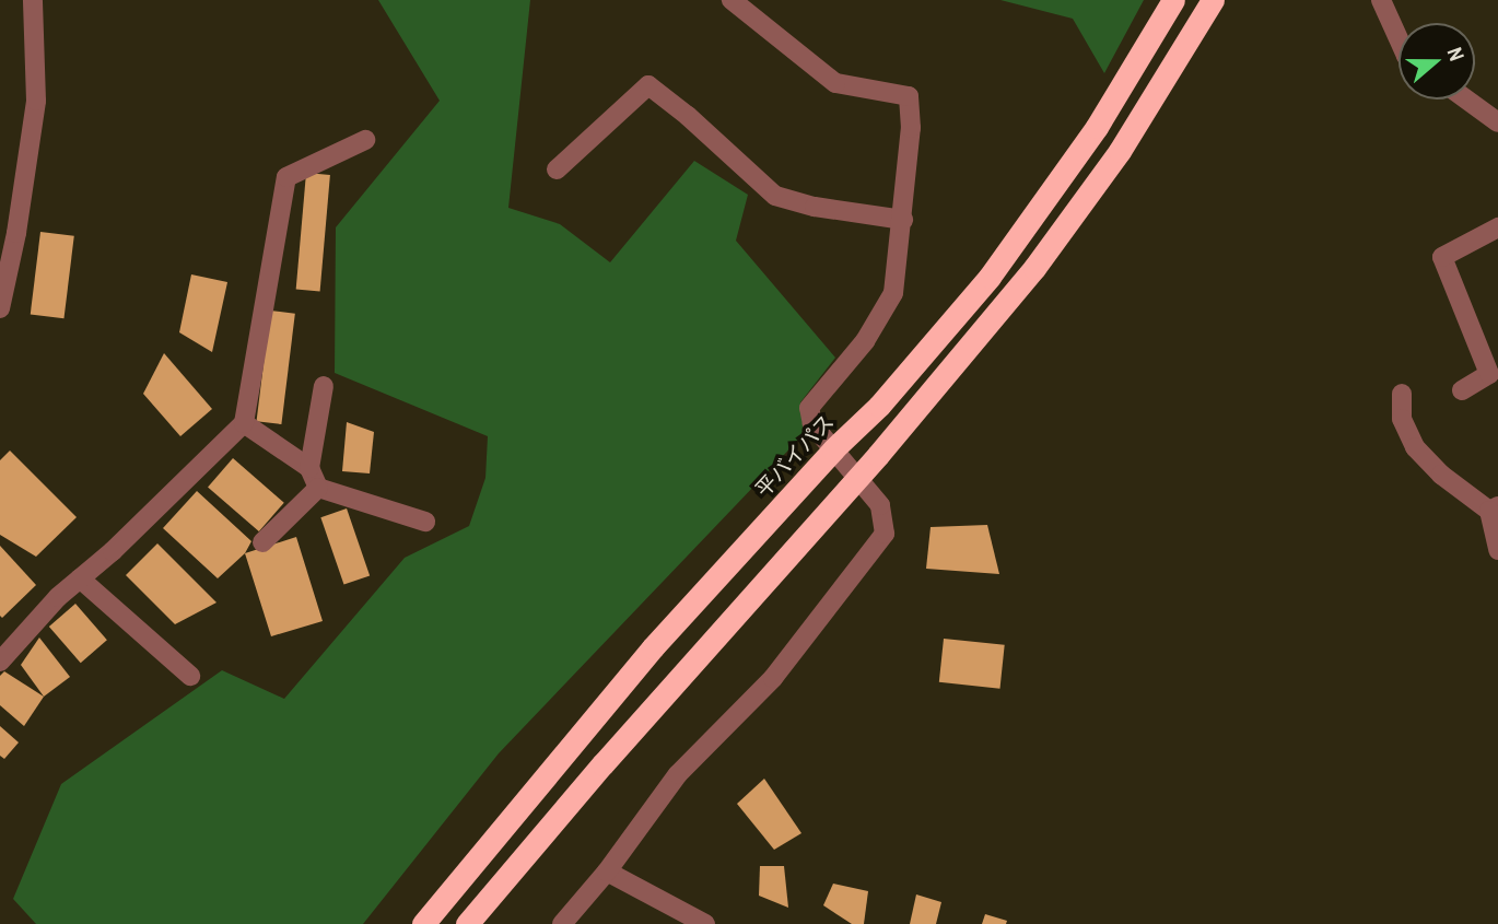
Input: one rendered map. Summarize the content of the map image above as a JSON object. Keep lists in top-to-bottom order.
{
  "streets": {
    "highway": ["平バイパス"]
  },
  "north": "right"
}
